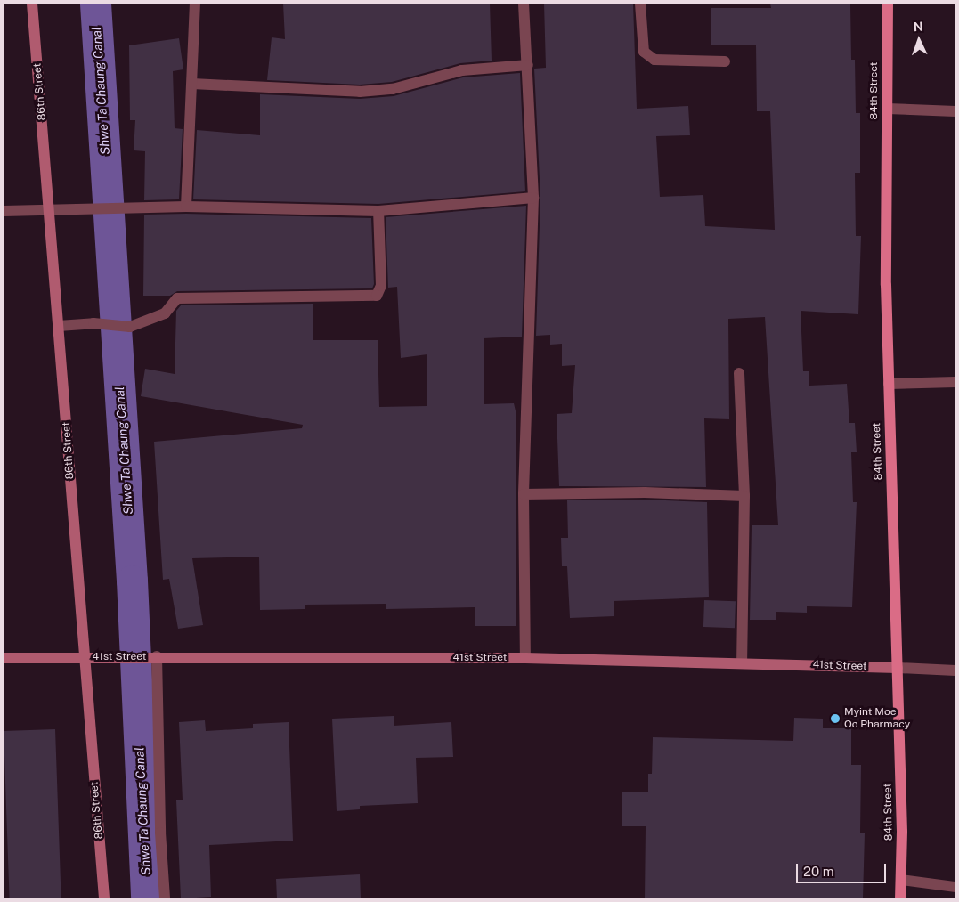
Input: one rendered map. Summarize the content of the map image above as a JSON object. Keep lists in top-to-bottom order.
{
  "streets": {
    "main road": ["84th Street", "86th Street", "41st Street"]
  },
  "crossings": [
    ["84th Street", "41st Street"],
    ["86th Street", "41st Street"]
  ],
  "water": ["Shwe Ta Chaung Canal"],
  "places": ["Myint Moe Oo Pharmacy"],
  "scale_bar": "20 m",
  "north": "top"
}
